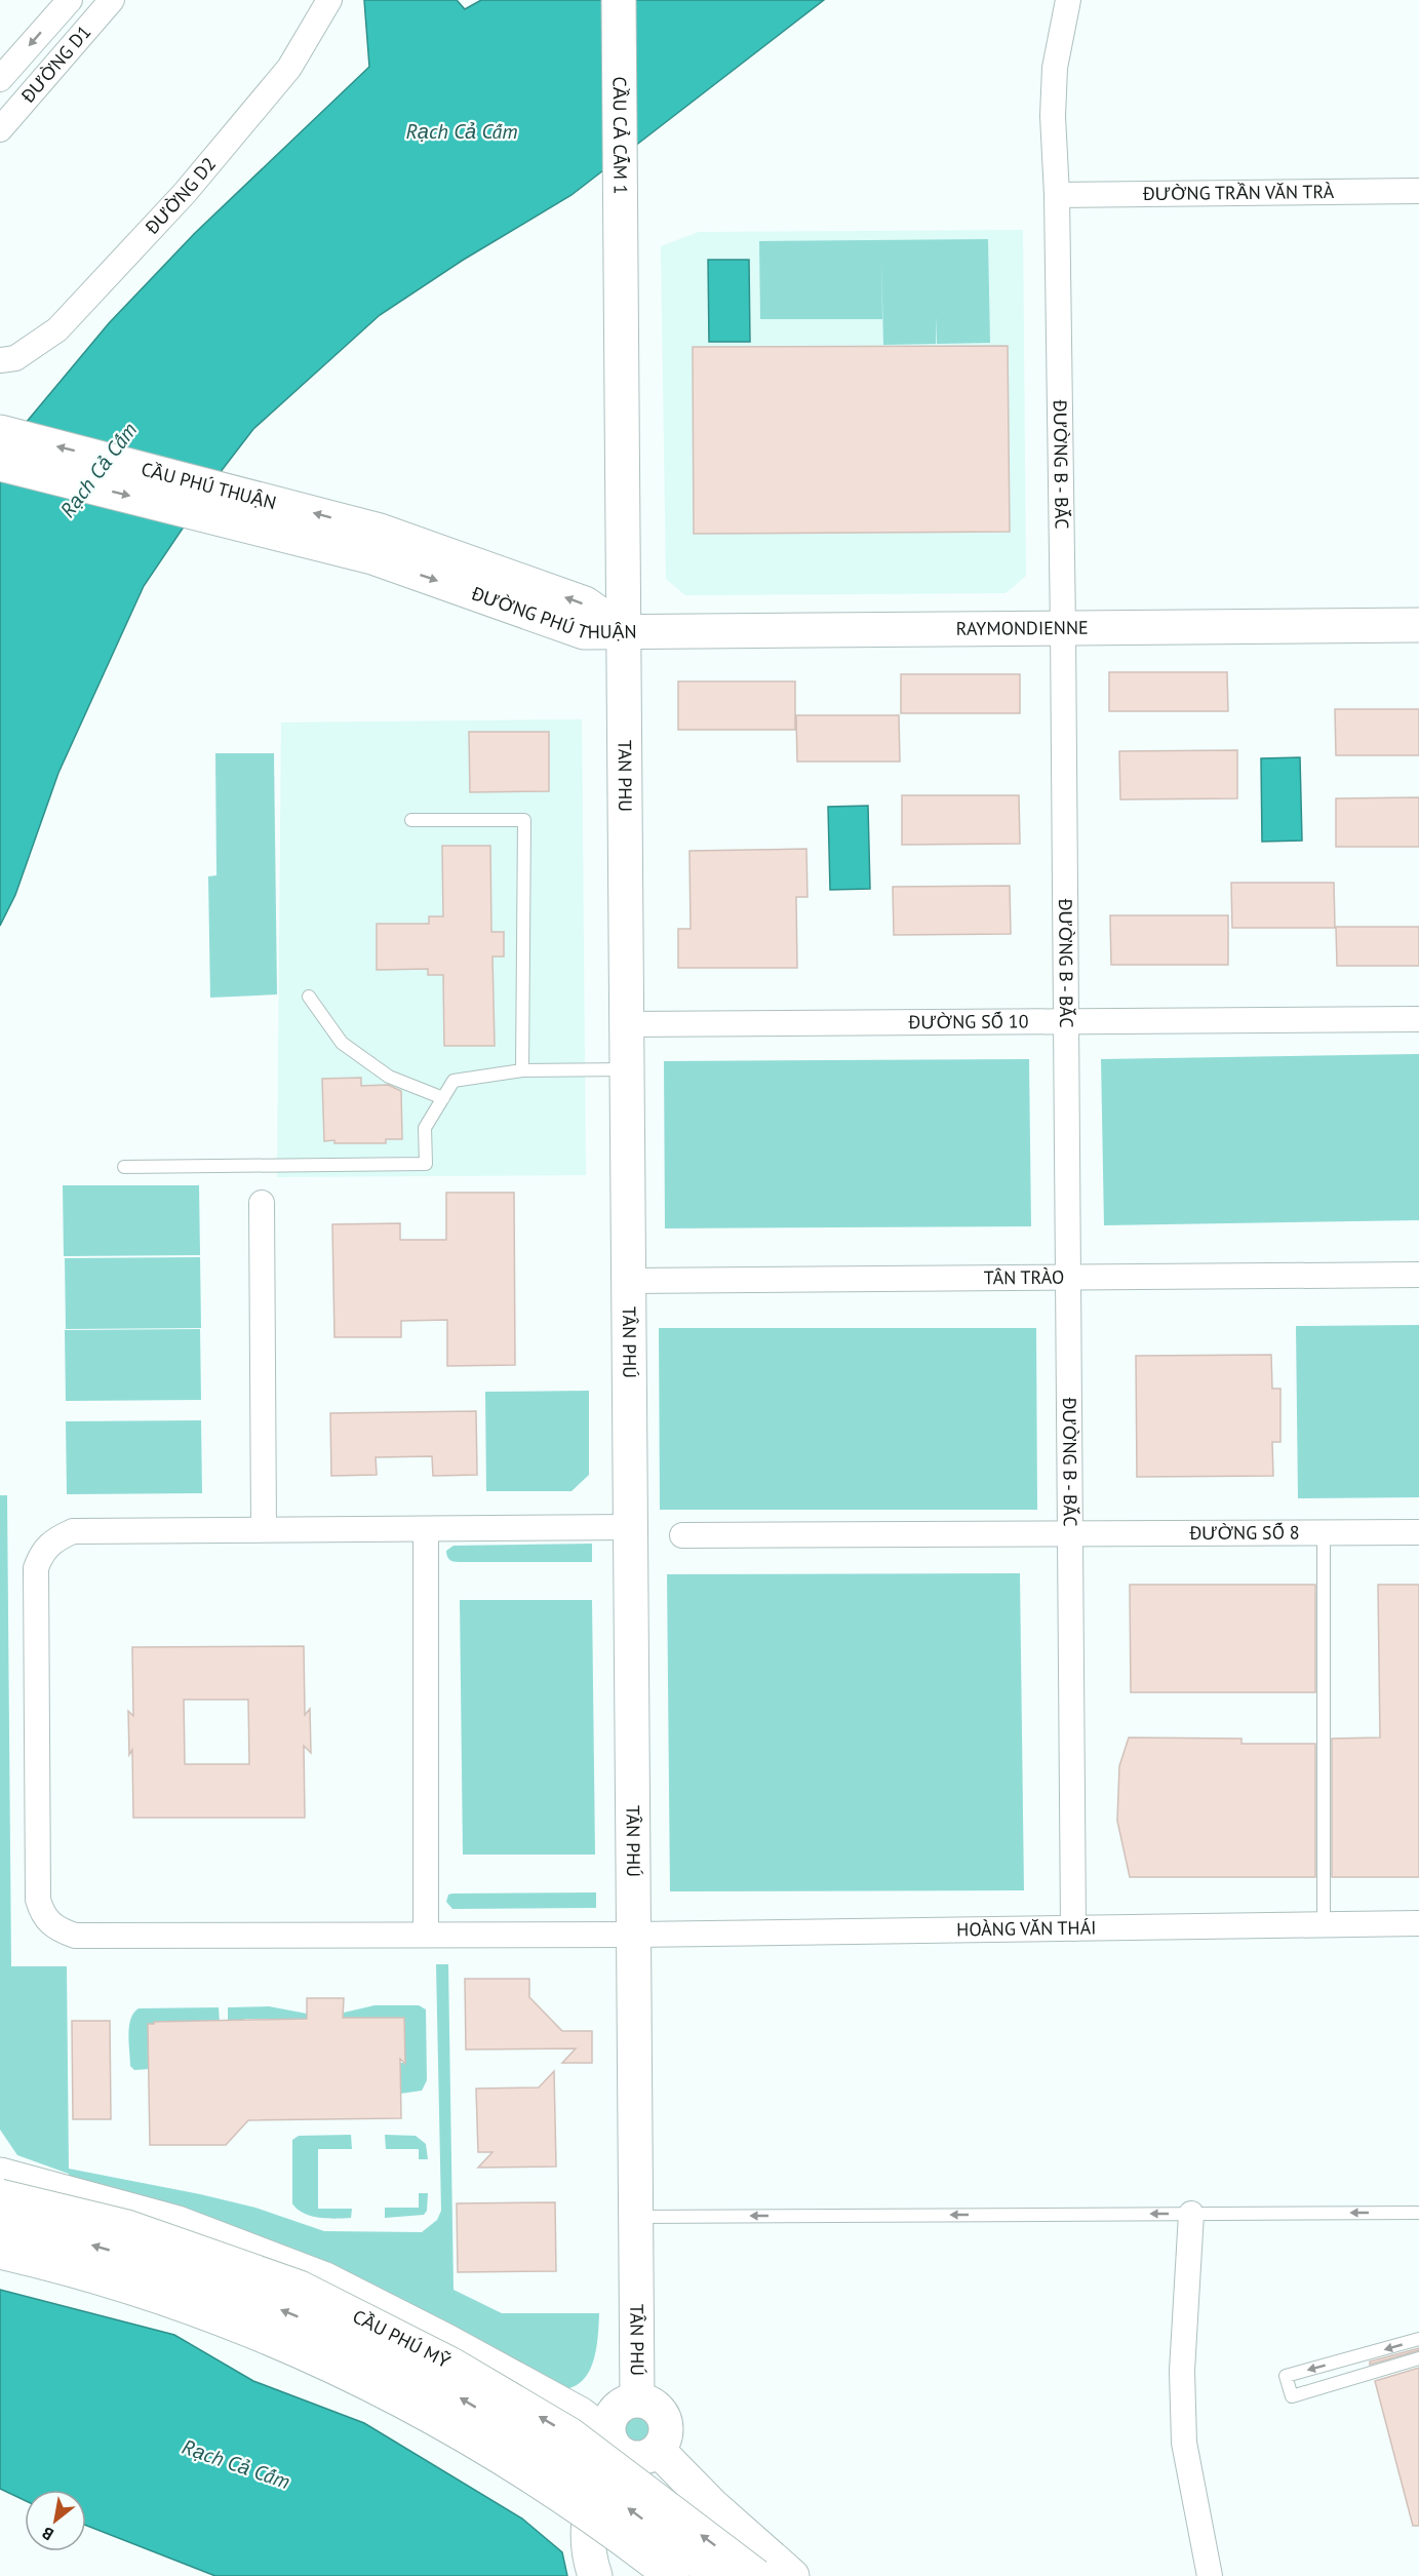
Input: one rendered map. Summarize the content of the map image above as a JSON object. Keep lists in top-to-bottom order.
{
  "streets": {
    "main road": [
      "CẦU CẢ CẤM 1",
      "CẦU PHÚ THUẬN",
      "ĐƯỜNG PHÚ THUẬN",
      "RAYMONDIENNE",
      "TAN PHU",
      "TÂN PHÚ",
      "CẦU PHÚ MỸ"
    ],
    "street": [
      "ĐƯỜNG D1",
      "ĐƯỜNG TRẦN VĂN TRÀ",
      "ĐƯỜNG D2",
      "ĐƯỜNG B - BẮC",
      "ĐƯỜNG SỐ 10",
      "TÂN TRÀO",
      "ĐƯỜNG SỐ 8",
      "HOÀNG VĂN THÁI"
    ]
  },
  "crossings": [
    ["CẦU CẢ CẤM 1", "TAN PHU"],
    ["ĐƯỜNG TRẦN VĂN TRÀ", "ĐƯỜNG B - BẮC"],
    ["ĐƯỜNG B - BẮC", "RAYMONDIENNE"],
    ["ĐƯỜNG B - BẮC", "ĐƯỜNG SỐ 10"],
    ["ĐƯỜNG B - BẮC", "TÂN TRÀO"],
    ["ĐƯỜNG B - BẮC", "ĐƯỜNG SỐ 8"],
    ["ĐƯỜNG B - BẮC", "HOÀNG VĂN THÁI"],
    ["CẦU PHÚ THUẬN", "ĐƯỜNG PHÚ THUẬN"],
    ["ĐƯỜNG PHÚ THUẬN", "RAYMONDIENNE"],
    ["ĐƯỜNG PHÚ THUẬN", "TAN PHU"],
    ["RAYMONDIENNE", "TAN PHU"],
    ["TAN PHU", "ĐƯỜNG SỐ 10"],
    ["TAN PHU", "TÂN TRÀO"],
    ["TAN PHU", "TÂN PHÚ"],
    ["TÂN TRÀO", "TÂN PHÚ"],
    ["TÂN PHÚ", "HOÀNG VĂN THÁI"]
  ],
  "water": ["Rạch Cả Cấm"],
  "north": "bottom left"
}
